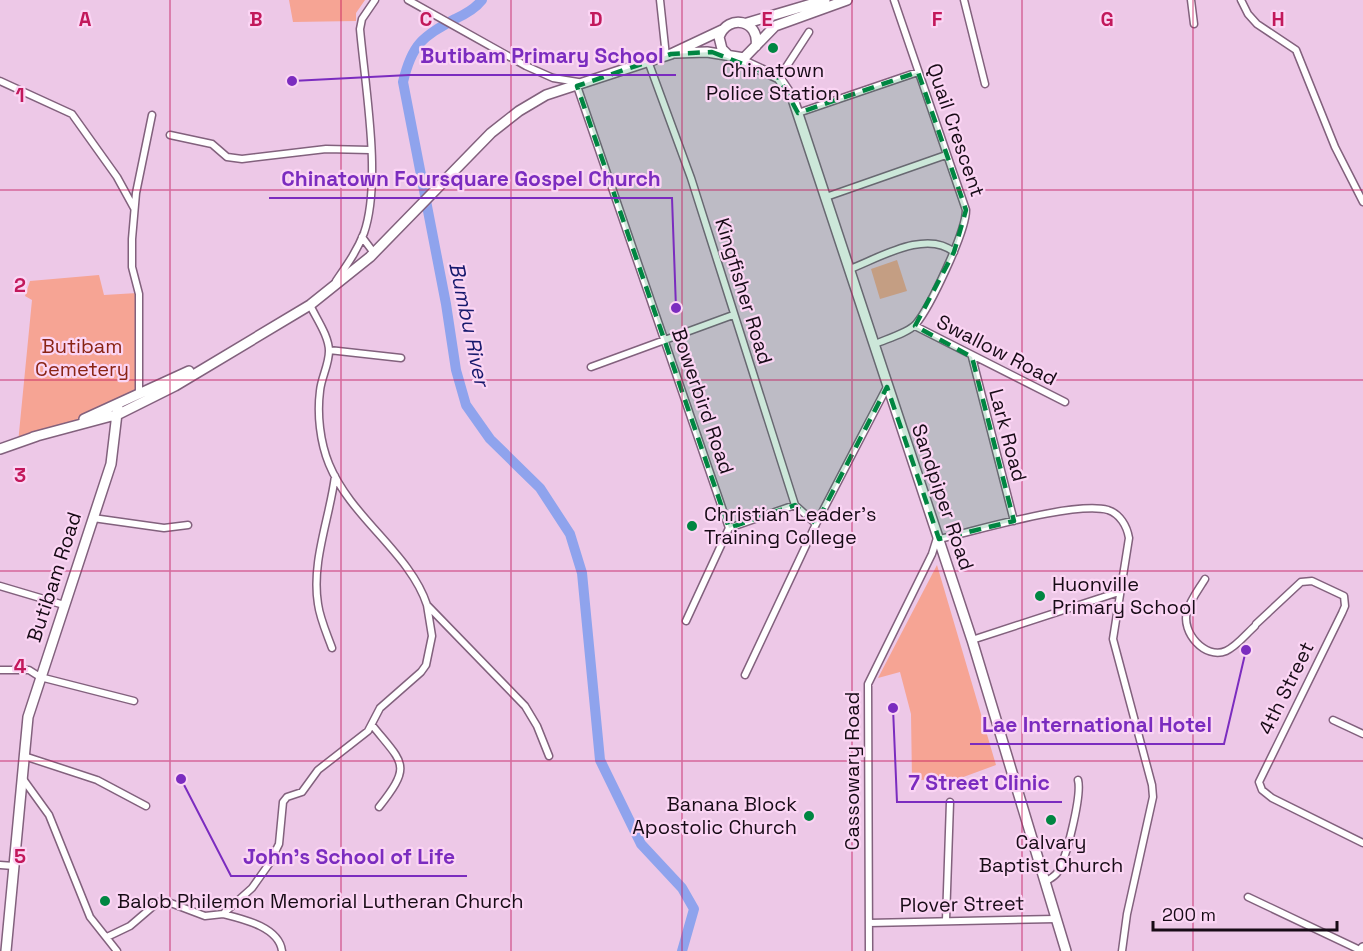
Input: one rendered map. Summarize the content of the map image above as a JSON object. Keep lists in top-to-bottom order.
{
  "streets": {
    "street": [
      "Quail Crescent",
      "Kingfisher Road",
      "Swallow Road",
      "Bowerbird Road",
      "Lark Road",
      "Sandpiper Road",
      "Butibam Road",
      "4th Street",
      "Cassowary Road",
      "Plover Street"
    ]
  },
  "crossings": [
    ["Quail Crescent", "Swallow Road"],
    ["Swallow Road", "Lark Road"],
    ["Sandpiper Road", "Cassowary Road"],
    ["Sandpiper Road", "Plover Street"],
    ["Cassowary Road", "Plover Street"]
  ],
  "water": ["Bumbu River"],
  "parks": ["Butibam Cemetery"],
  "places": [
    "Chinatown Police Station",
    "Butibam Primary School",
    "Chinatown Foursquare Gospel Church",
    "Christian Leader's Training College",
    "Huonville Primary School",
    "Lae International Hotel",
    "7 Street Clinic",
    "John's School of Life",
    "Banana Block Apostolic Church",
    "Calvary Baptist Church",
    "Balob Philemon Memorial Lutheran Church"
  ],
  "scale_bar": "200 m",
  "grid": {
    "columns": [
      "A",
      "B",
      "C",
      "D",
      "E",
      "F",
      "G",
      "H"
    ],
    "rows": [
      "1",
      "2",
      "3",
      "4",
      "5"
    ]
  }
}
